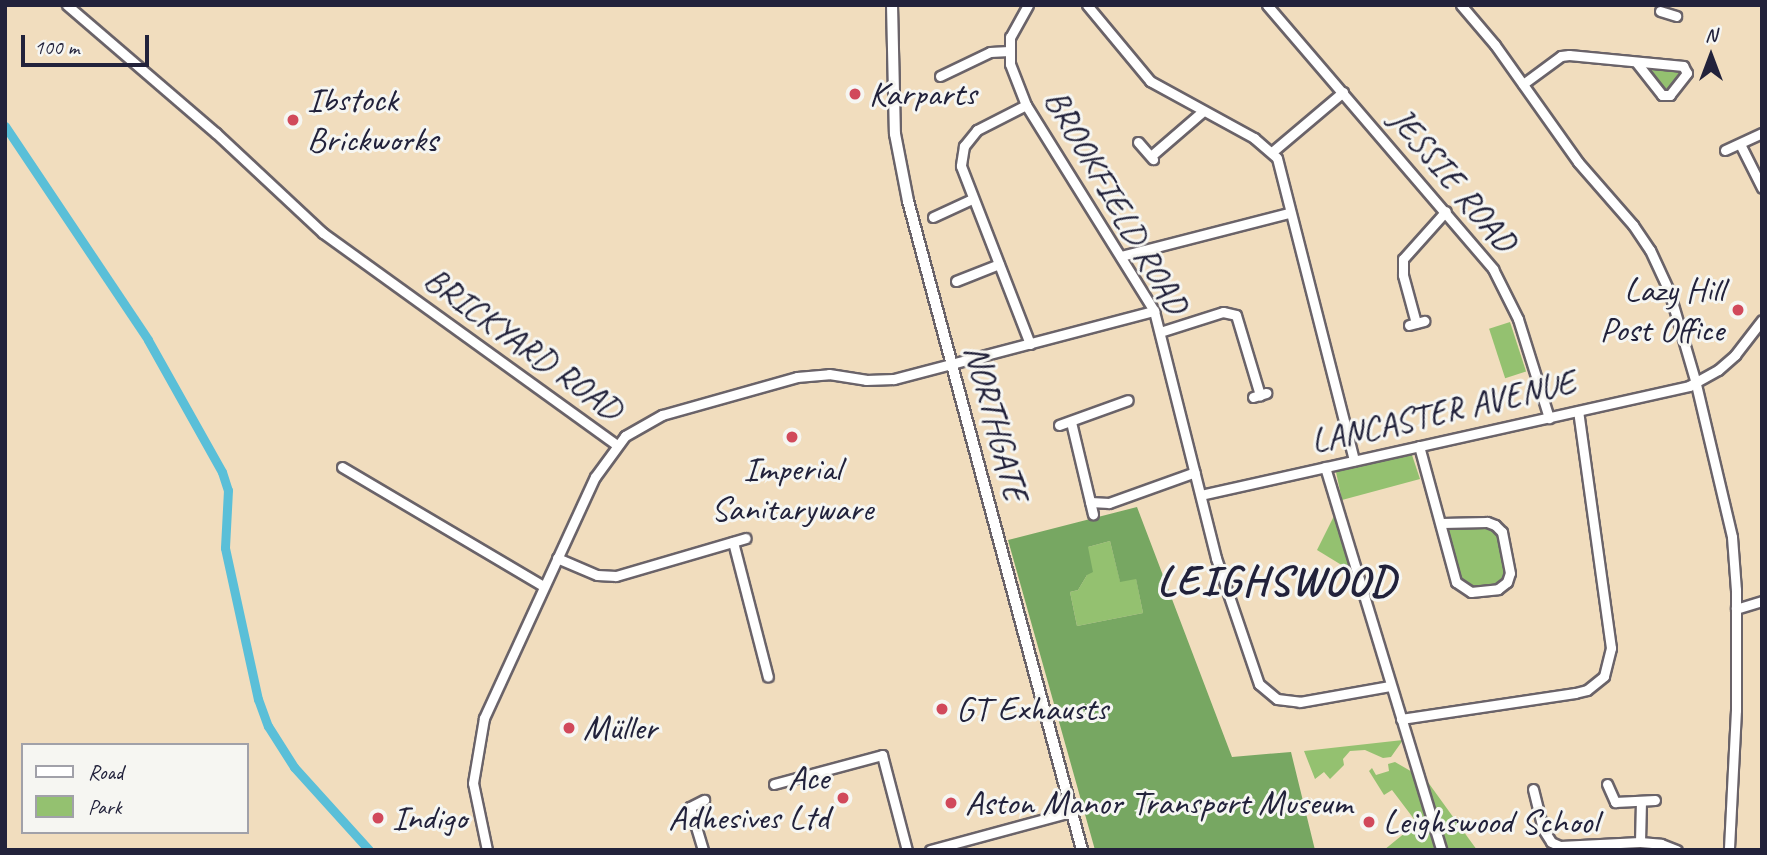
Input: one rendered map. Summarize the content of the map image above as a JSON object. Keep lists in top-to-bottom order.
{
  "streets": {
    "main road": ["NORTHGATE"],
    "street": [
      "JESSIE ROAD",
      "BROOKFIELD ROAD",
      "BRICKYARD ROAD",
      "LANCASTER AVENUE"
    ]
  },
  "crossings": [
    ["JESSIE ROAD", "LANCASTER AVENUE"],
    ["BROOKFIELD ROAD", "LANCASTER AVENUE"]
  ],
  "districts": ["LEIGHSWOOD"],
  "places": [
    "Karparts",
    "Ibstock Brickworks",
    "Lazy Hill Post Office",
    "Imperial Sanitaryware",
    "GT Exhausts",
    "Müller",
    "Ace Adhesives Ltd",
    "Aston Manor Transport Museum",
    "Indigo",
    "Leighswood School"
  ],
  "legend": ["Road", "Park"],
  "scale_bar": "100 m",
  "north": "top"
}
